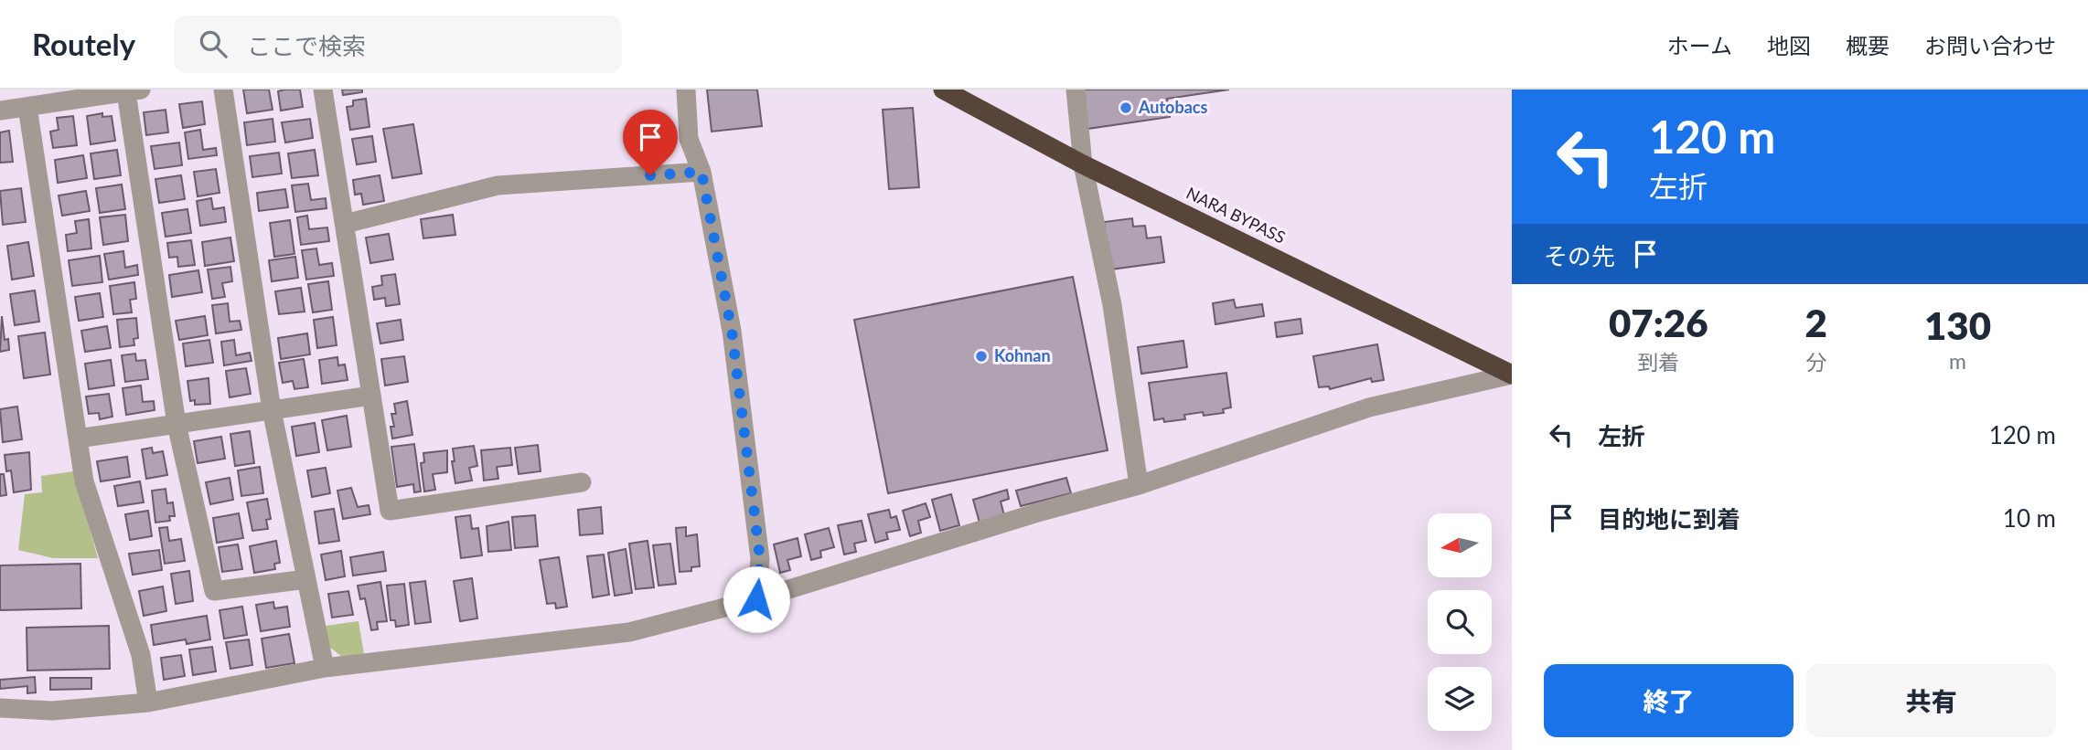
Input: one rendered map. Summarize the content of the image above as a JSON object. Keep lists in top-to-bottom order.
{
  "streets": {
    "highway": ["NARA BYPASS"]
  },
  "places": ["Autobacs", "Kohnan"],
  "north": "left",
  "page": {
    "header": "Routely",
    "search": "ここで検索",
    "nav": [
      "ホーム",
      "地図",
      "概要",
      "お問い合わせ"
    ],
    "turn": ["120 m", "左折"],
    "then": "その先",
    "eta": [
      "07:26",
      "到着",
      "2",
      "分",
      "130",
      "m"
    ],
    "list": [
      {
        "name": "左折",
        "value": "120 m"
      },
      {
        "name": "目的地に到着",
        "value": "10 m"
      }
    ],
    "buttons": ["終了", "共有"]
  }
}
